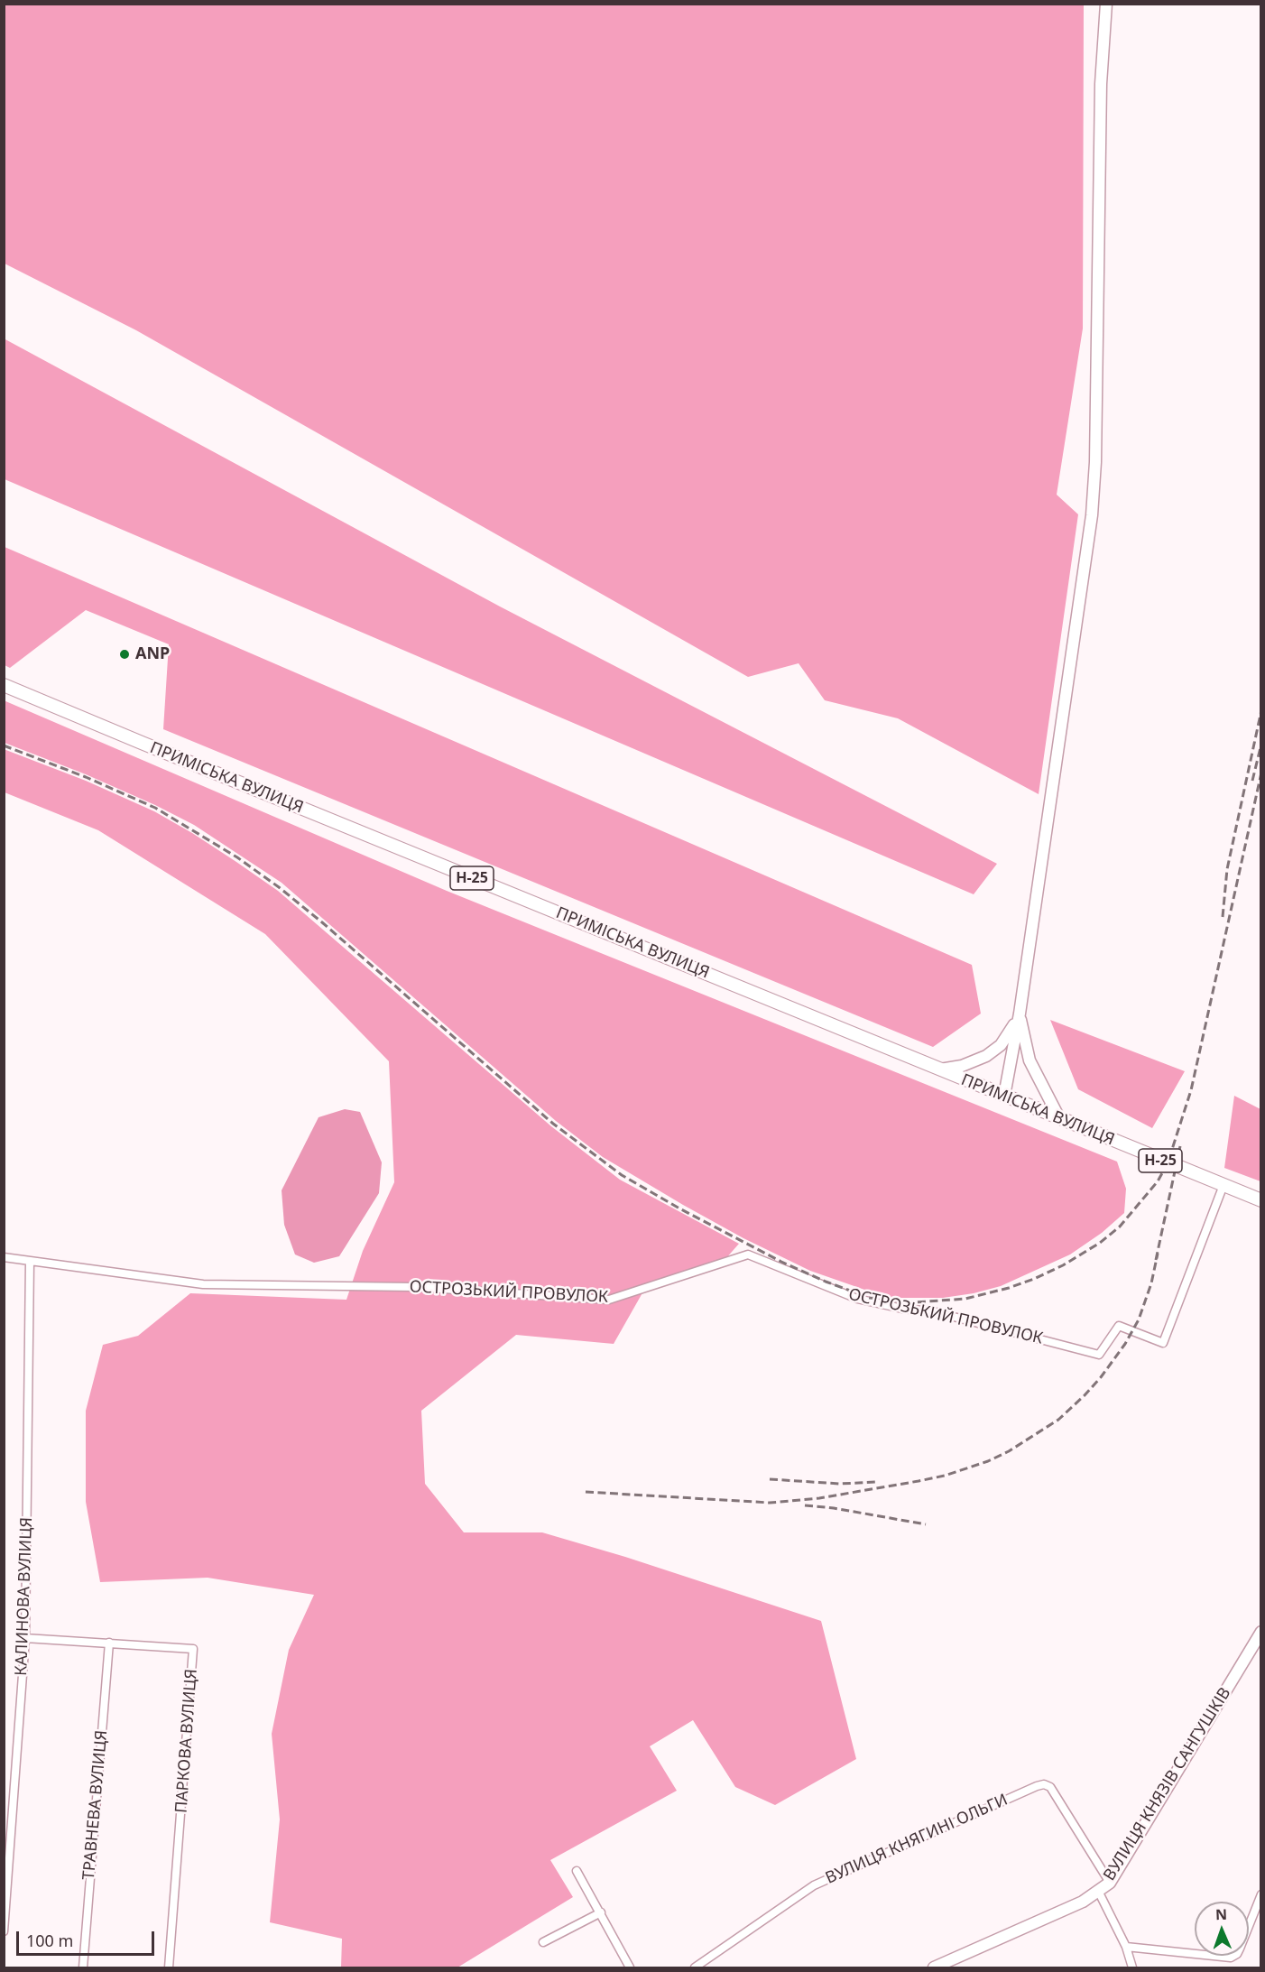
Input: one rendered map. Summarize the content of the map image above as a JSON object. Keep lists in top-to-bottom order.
{
  "streets": {
    "main road": ["ПРИМІСЬКА ВУЛИЦЯ", "Н-25", "ВУЛИЦЯ КНЯЗІВ САНГУШКІВ"],
    "street": [
      "ОСТРОЗЬКИЙ ПРОВУЛОК",
      "КАЛИНОВА ВУЛИЦЯ",
      "ПАРКОВА ВУЛИЦЯ",
      "ТРАВНЕВА ВУЛИЦЯ",
      "ВУЛИЦЯ КНЯГИНІ ОЛЬГИ"
    ]
  },
  "crossings": [
    ["ПРИМІСЬКА ВУЛИЦЯ", "ОСТРОЗЬКИЙ ПРОВУЛОК"],
    ["ОСТРОЗЬКИЙ ПРОВУЛОК", "КАЛИНОВА ВУЛИЦЯ"],
    ["КАЛИНОВА ВУЛИЦЯ", "ПАРКОВА ВУЛИЦЯ"],
    ["ПАРКОВА ВУЛИЦЯ", "ТРАВНЕВА ВУЛИЦЯ"],
    ["ВУЛИЦЯ КНЯЗІВ САНГУШКІВ", "ВУЛИЦЯ КНЯГИНІ ОЛЬГИ"]
  ],
  "places": ["ANP"],
  "scale_bar": "100 m",
  "north": "top"
}
